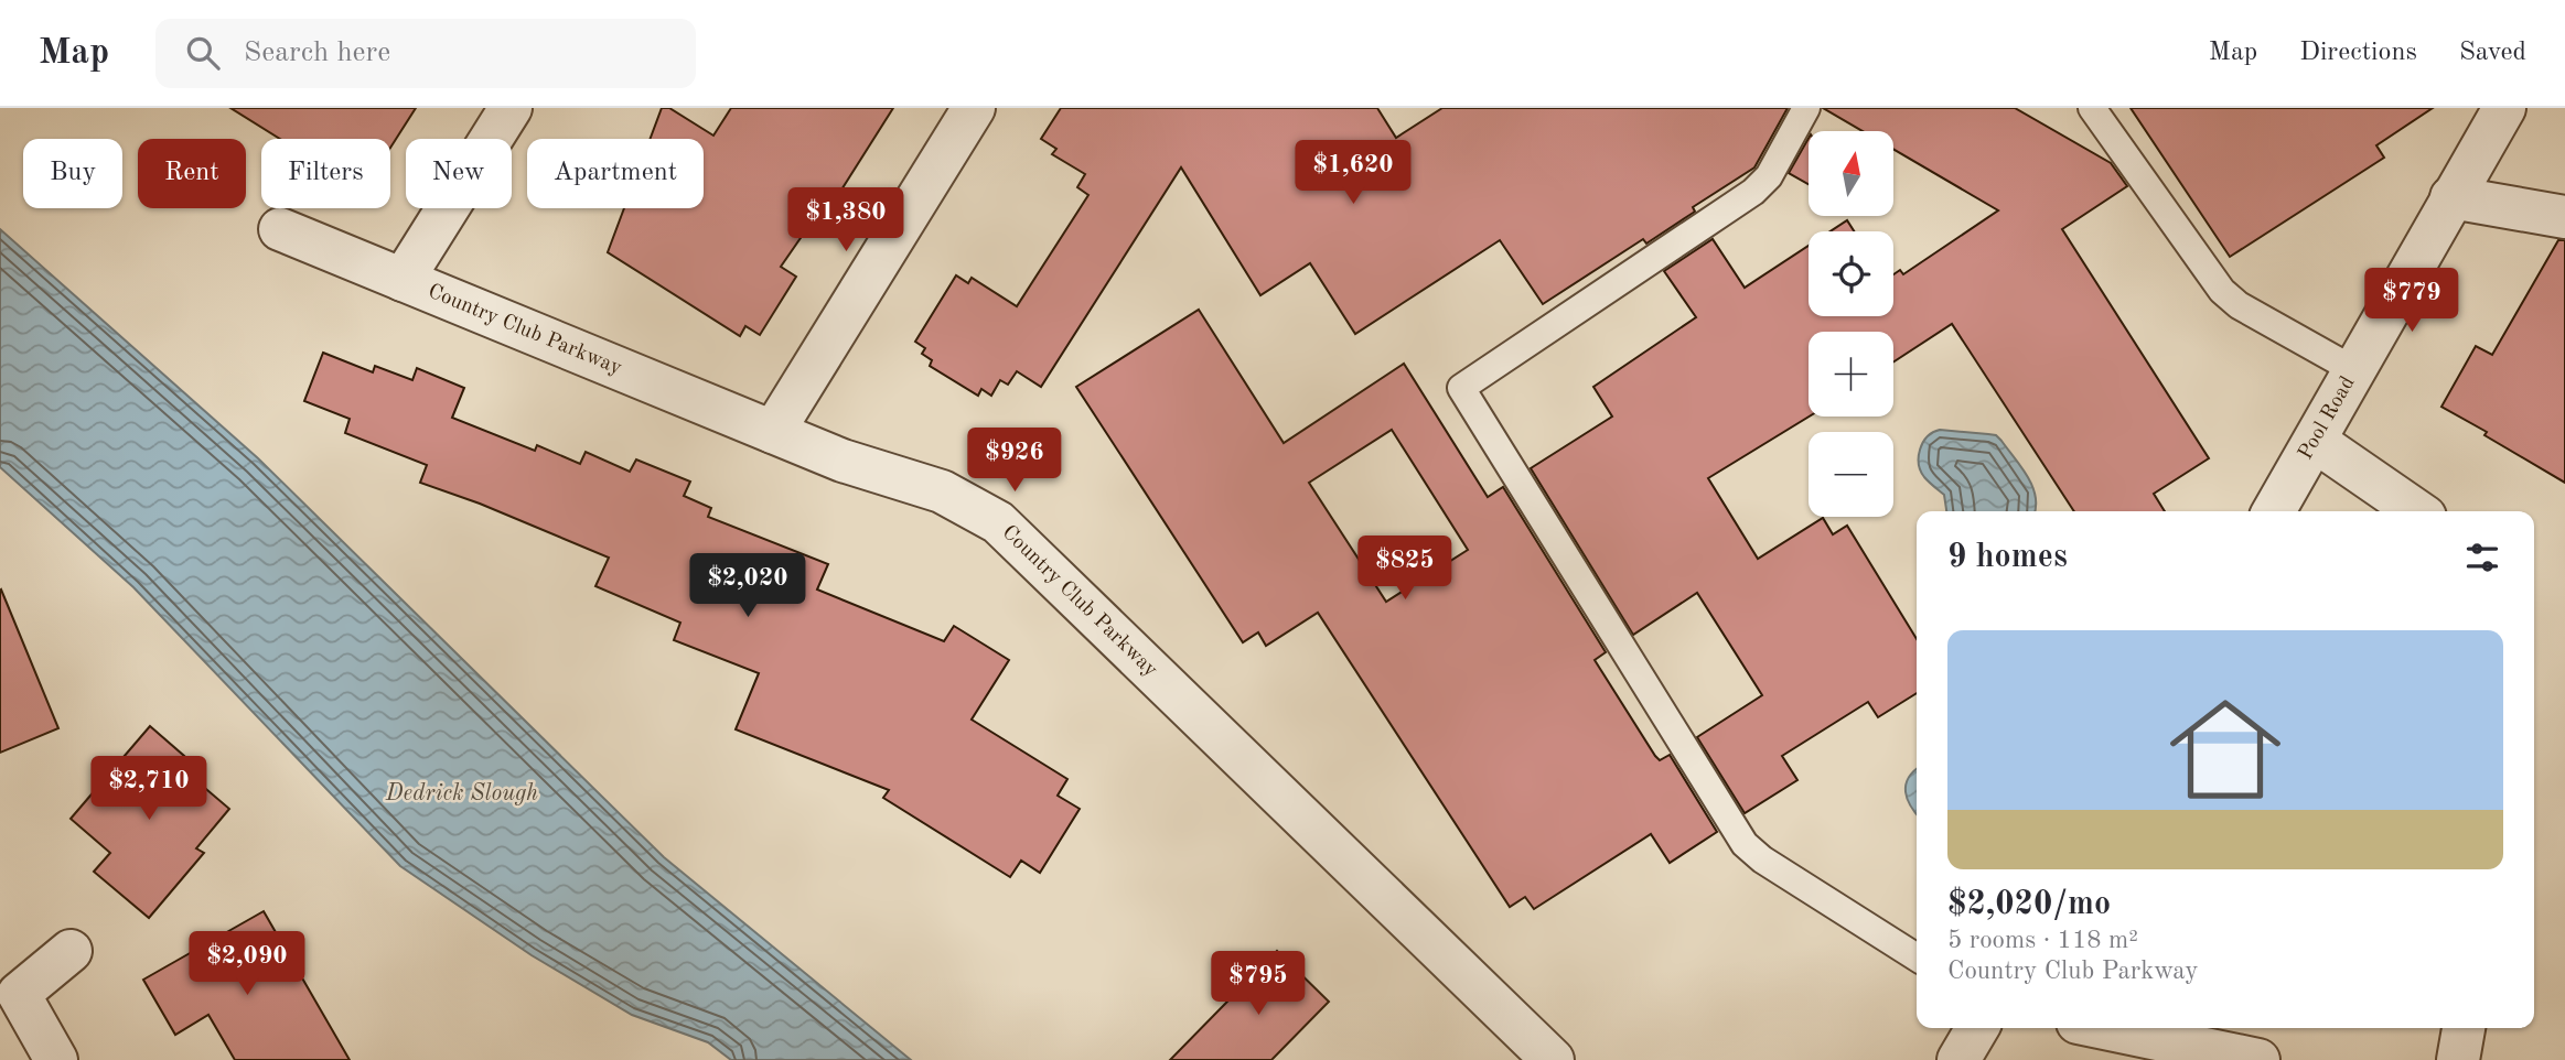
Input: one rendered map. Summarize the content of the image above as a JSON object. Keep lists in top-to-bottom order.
{
  "streets": {
    "street": ["Country Club Parkway", "Pool Road"]
  },
  "water": ["Dedrick Slough"],
  "north": "top",
  "page": {
    "header": "Map",
    "search": "Search here",
    "nav": ["Map", "Directions", "Saved"],
    "map_buttons": ["+", "−"],
    "chip": [
      "Buy",
      "Rent",
      "Filters",
      "New",
      "Apartment"
    ],
    "price": [
      "$1,620",
      "$1,380",
      "$779",
      "$926",
      "$825",
      "$2,020",
      "$2,710",
      "$2,090",
      "$795"
    ],
    "heading": "9 homes",
    "list": [
      {
        "name": "$2,020/mo",
        "note": "5 rooms · 118 m² · Country Club Parkway"
      }
    ]
  }
}
